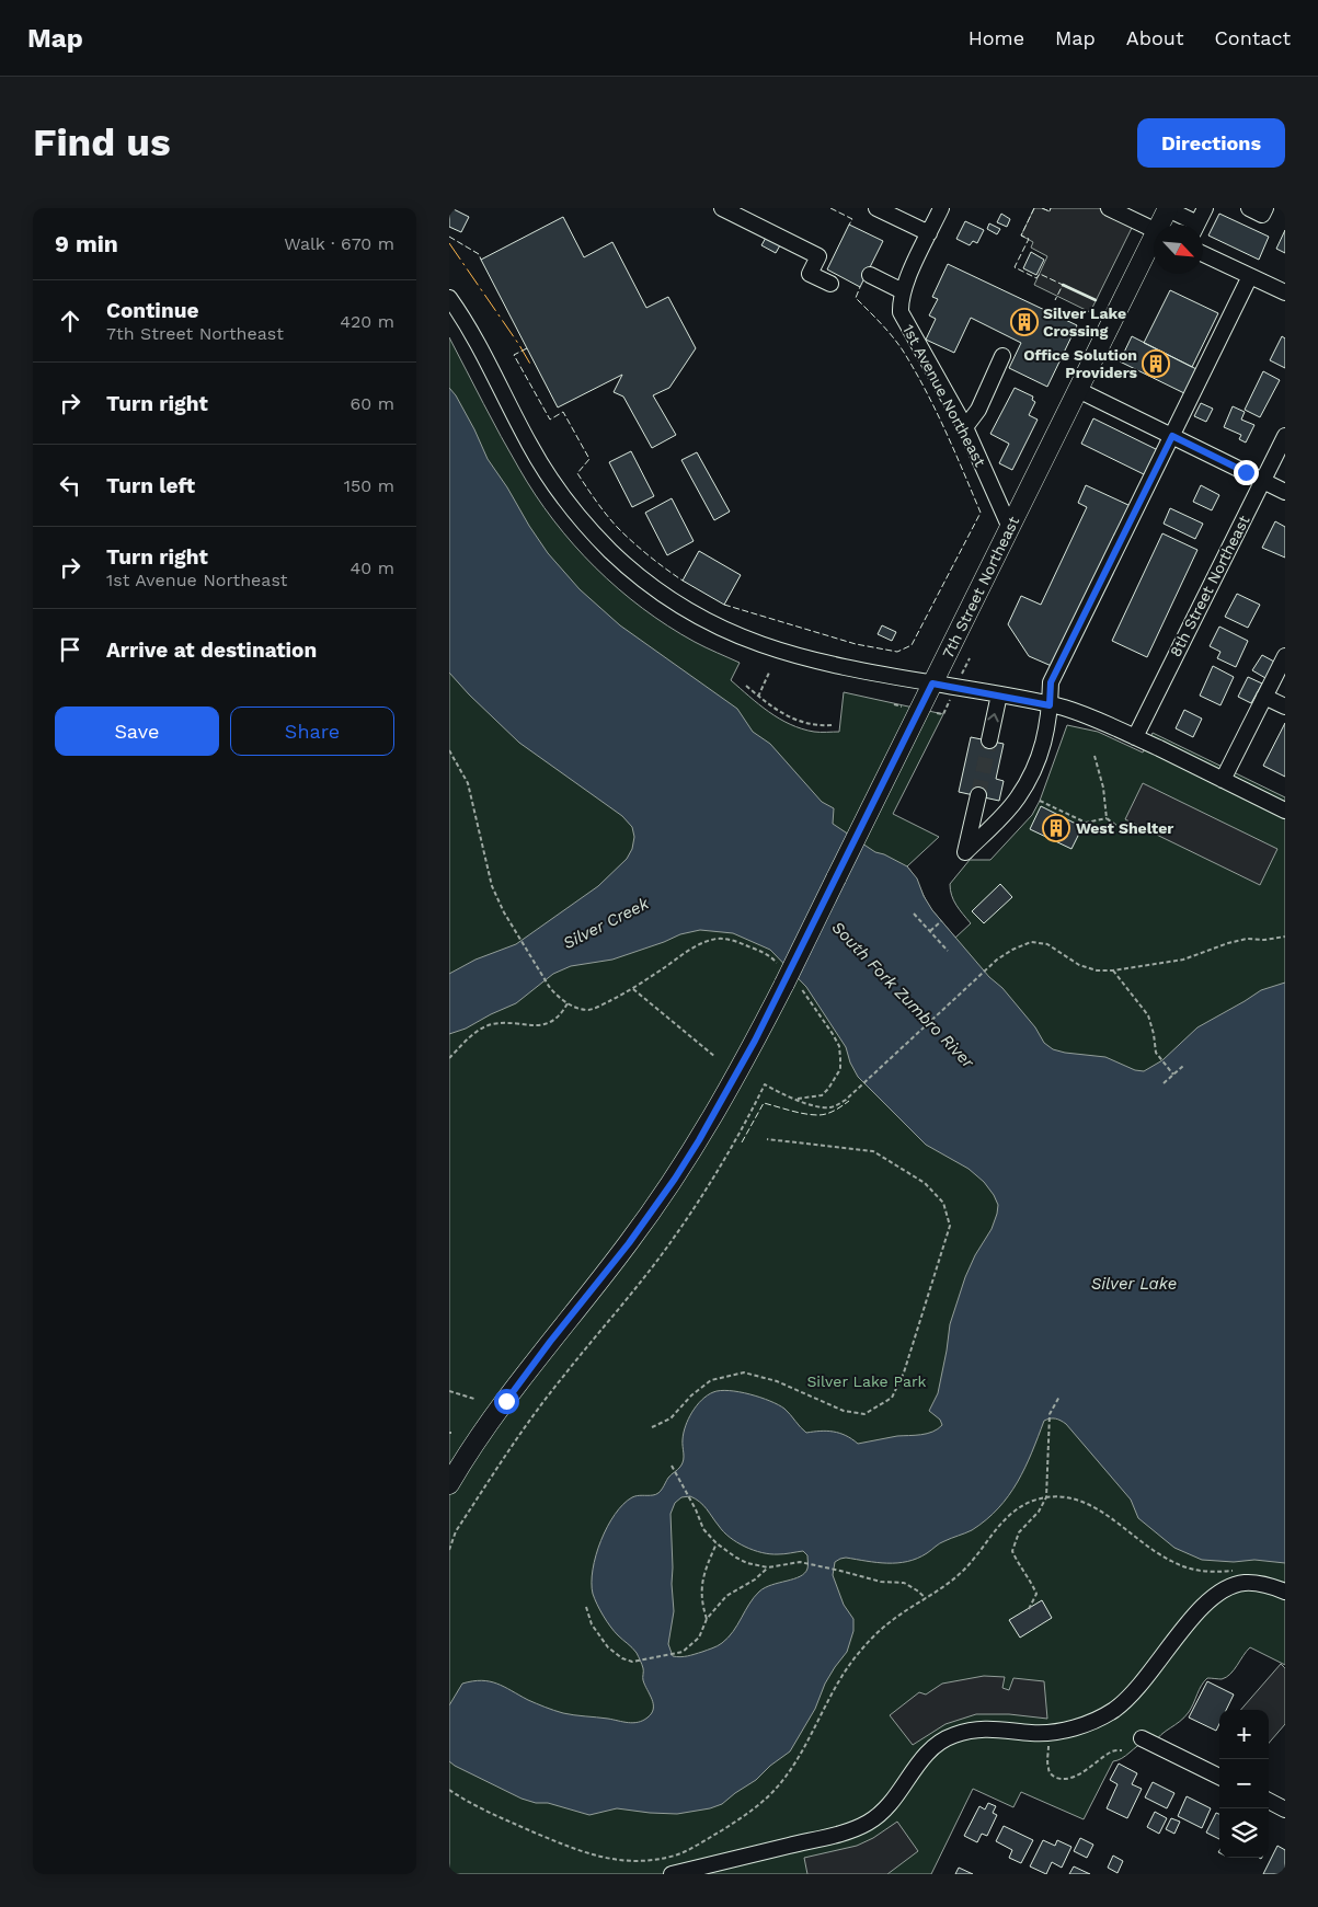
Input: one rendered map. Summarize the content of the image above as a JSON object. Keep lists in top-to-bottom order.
{
  "streets": {
    "main road": ["7th Street Northeast"],
    "street": ["1st Avenue Northeast", "8th Street Northeast"]
  },
  "crossings": [
    ["1st Avenue Northeast", "7th Street Northeast"]
  ],
  "water": ["Silver Creek", "South Fork Zumbro River", "Silver Lake"],
  "parks": ["Silver Lake Park"],
  "places": {
    "building": ["Silver Lake Crossing", "Office Solution Providers", "West Shelter"]
  },
  "north": "bottom right",
  "page": {
    "header": "Map",
    "nav": [
      "Home",
      "Map",
      "About",
      "Contact"
    ],
    "buttons": [
      "Directions",
      ["Save", "Share"]
    ],
    "title": "Find us",
    "heading": ["9 min", "Walk · 670 m"],
    "list": [
      ["Continue", "7th Street Northeast", "420 m"],
      ["Turn right", "60 m"],
      ["Turn left", "150 m"],
      ["Turn right", "1st Avenue Northeast", "40 m"],
      "Arrive at destination"
    ],
    "map_buttons": ["+", "−"]
  }
}
